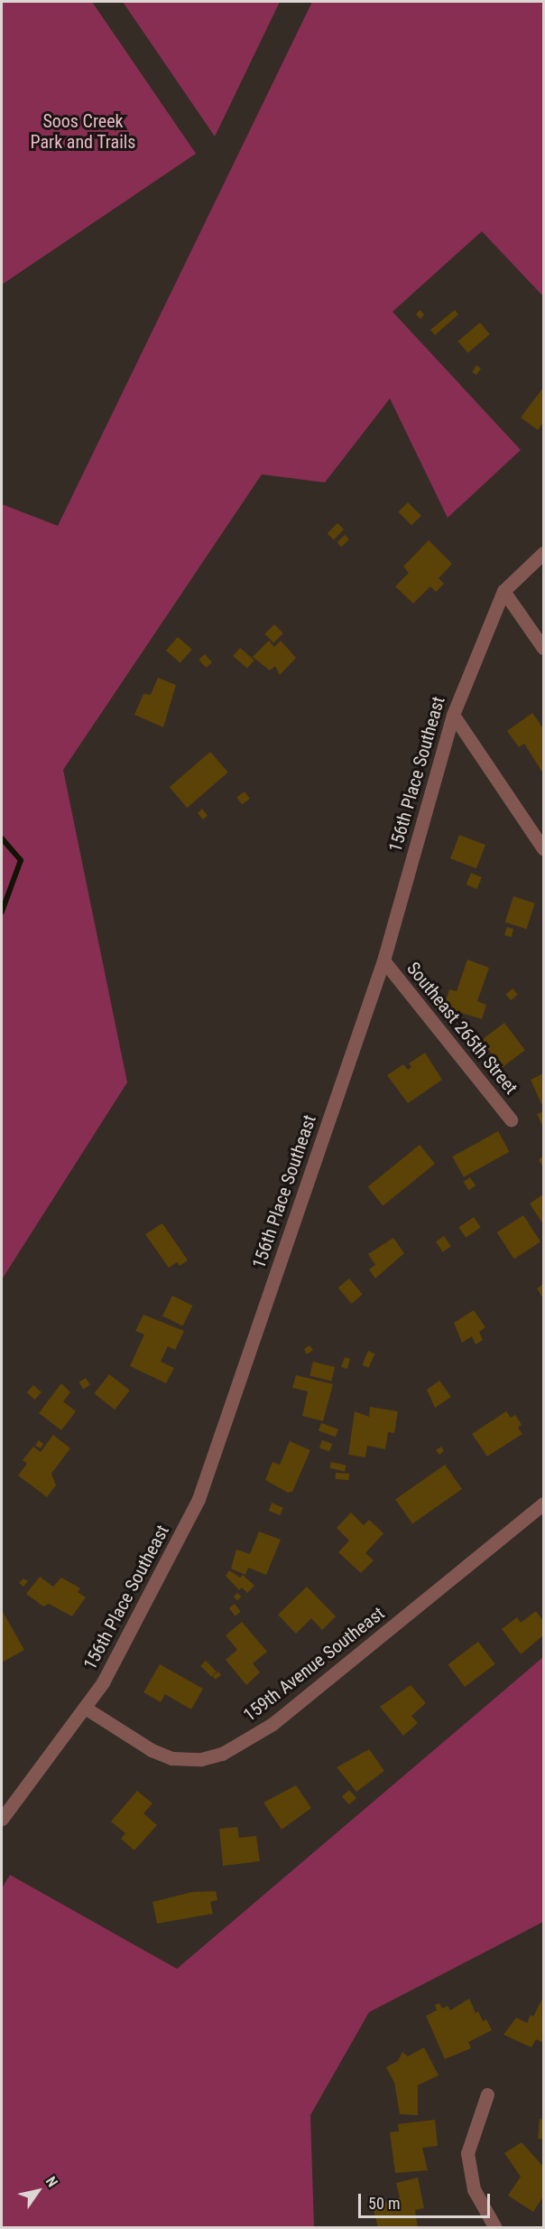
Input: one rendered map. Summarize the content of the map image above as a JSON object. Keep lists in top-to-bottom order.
{
  "streets": {
    "street": ["156th Place Southeast", "Southeast 265th Street", "159th Avenue Southeast"]
  },
  "crossings": [
    ["156th Place Southeast", "Southeast 265th Street"],
    ["156th Place Southeast", "159th Avenue Southeast"]
  ],
  "parks": ["Soos Creek Park and Trails"],
  "scale_bar": "50 m",
  "north": "top right"
}
